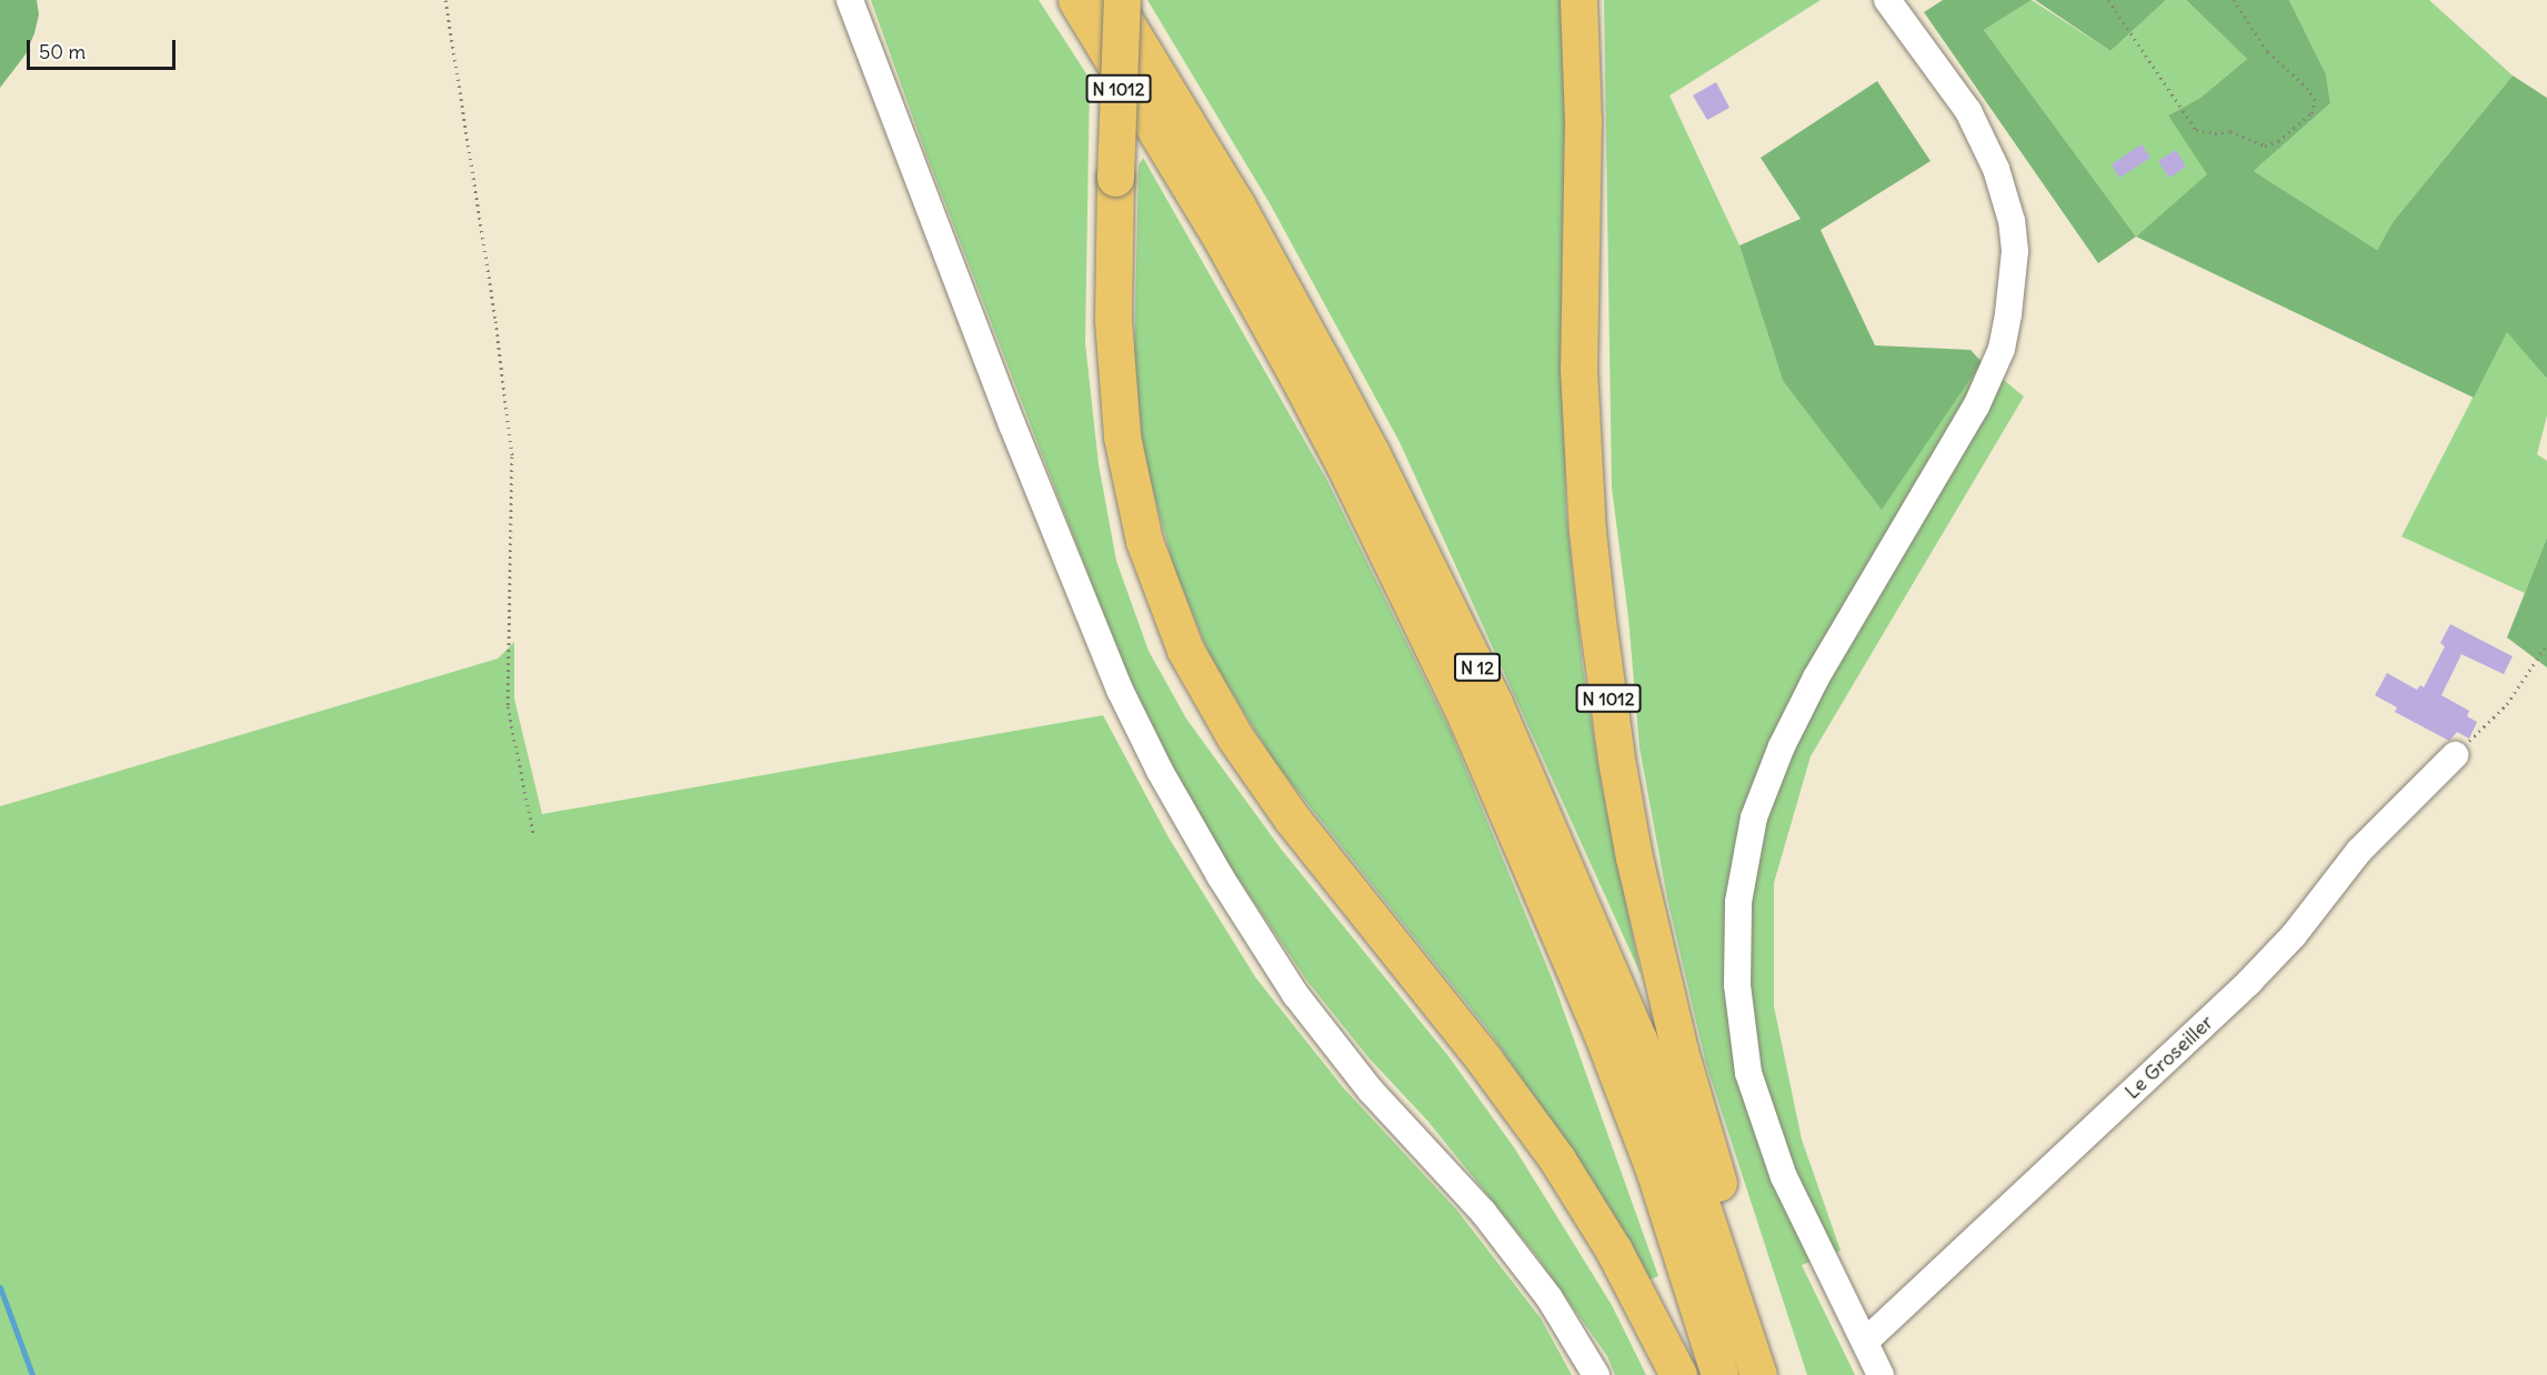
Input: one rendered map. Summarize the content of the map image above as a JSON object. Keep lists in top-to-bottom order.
{
  "streets": {
    "highway": ["N 1012", "N 12"],
    "street": ["Le Groseiller"]
  },
  "scale_bar": "50 m"
}
